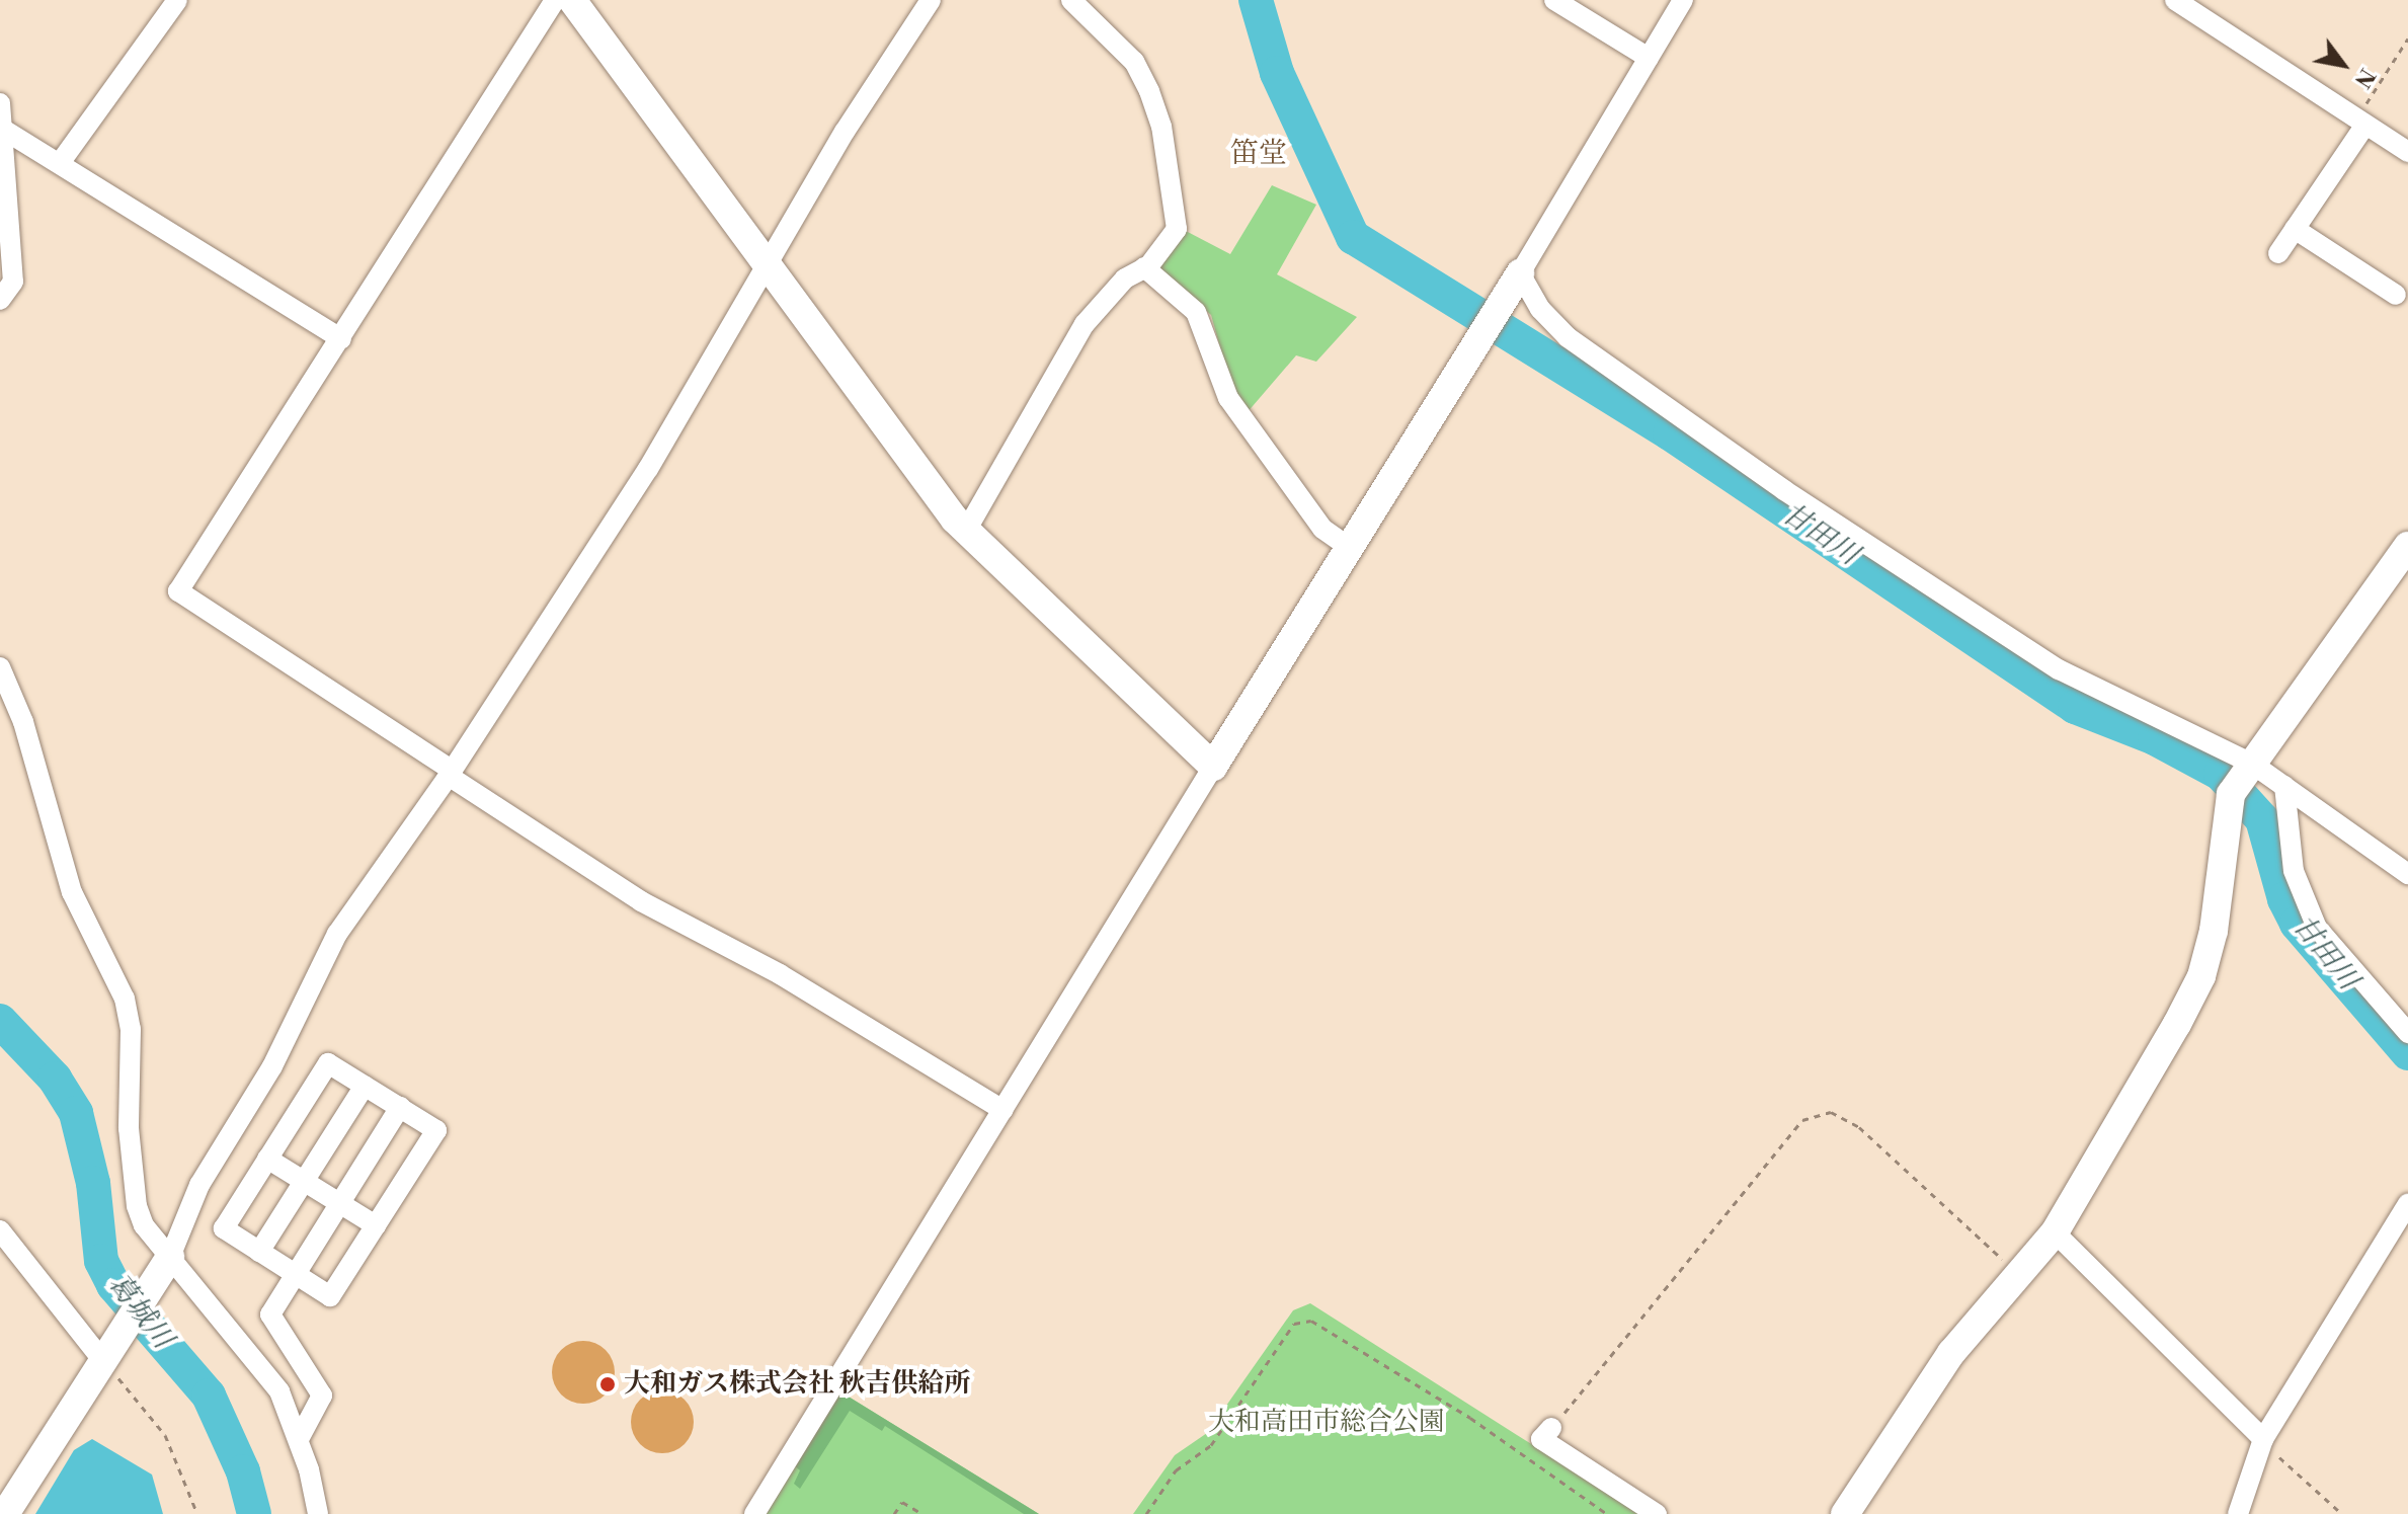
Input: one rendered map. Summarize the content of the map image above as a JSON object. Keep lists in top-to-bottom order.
{
  "districts": ["笛堂"],
  "water": ["甘田川", "葛城川"],
  "parks": ["大和高田市総合公園"],
  "places": ["大和ガス株式会社 秋吉供給所"],
  "north": "bottom right"
}
